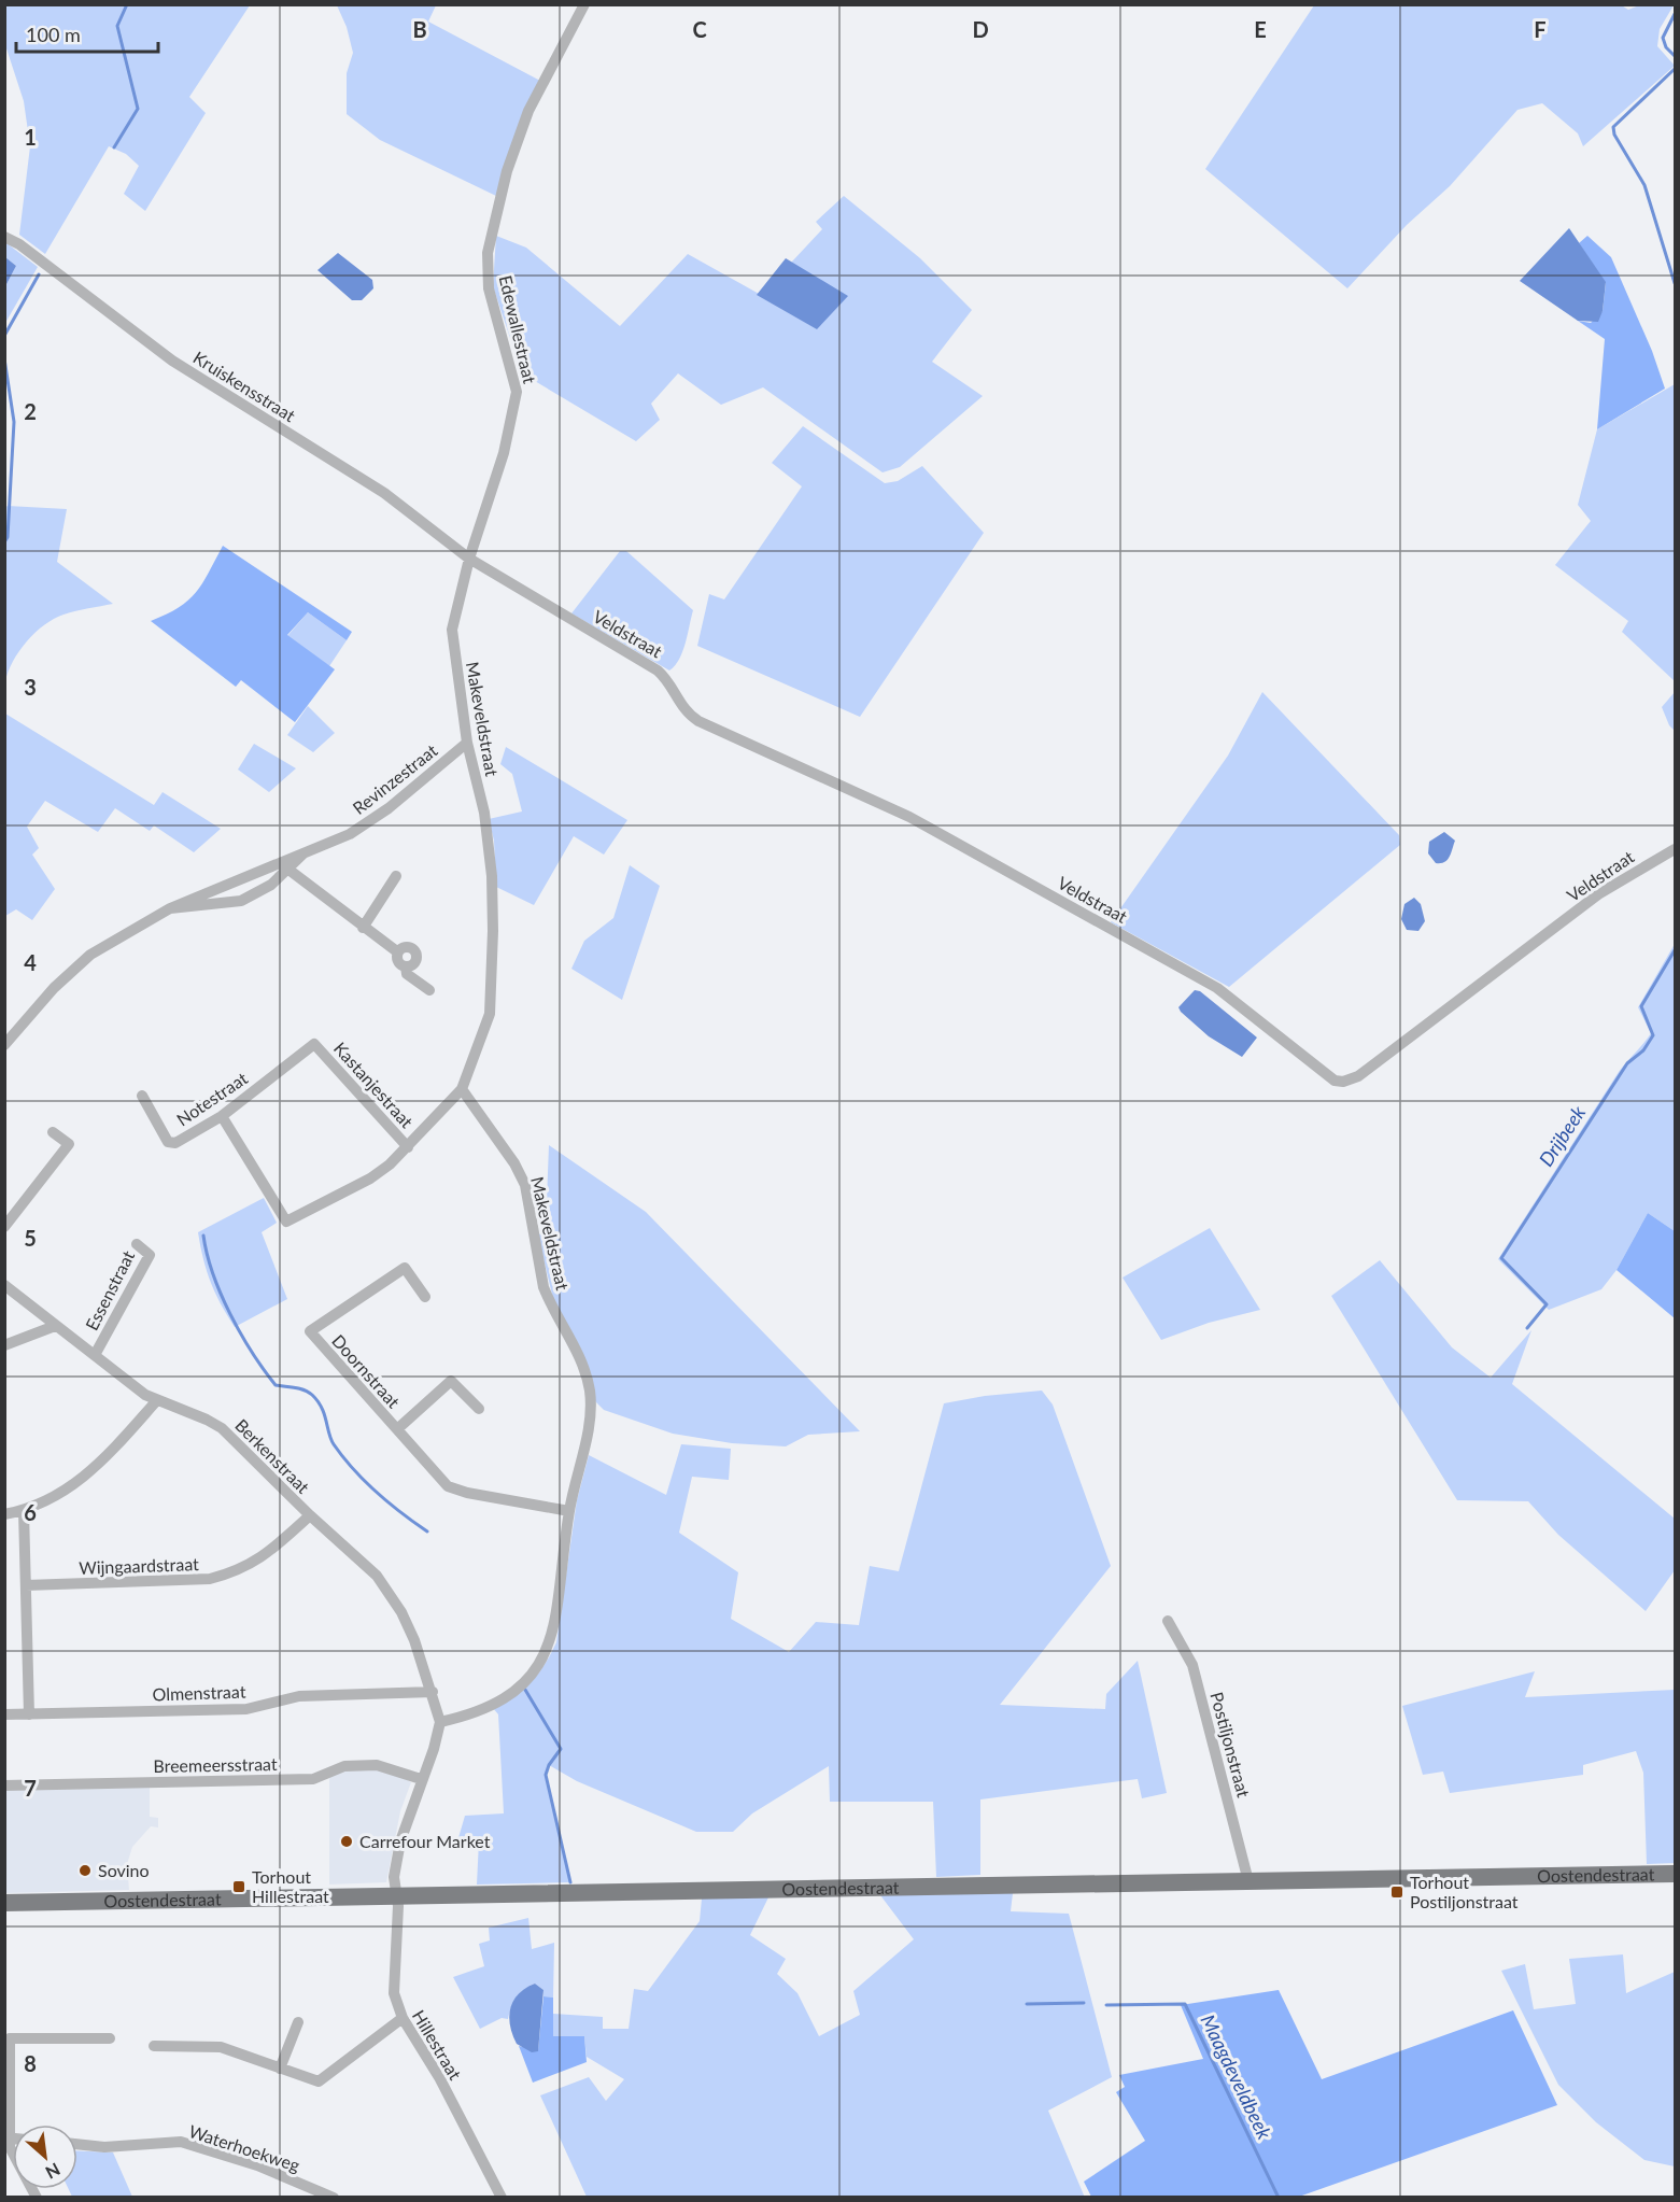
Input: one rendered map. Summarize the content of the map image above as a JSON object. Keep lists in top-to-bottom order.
{
  "streets": {
    "main road": ["Oostendestraat"],
    "street": [
      "Edewallestraat",
      "Kruiskensstraat",
      "Veldstraat",
      "Makeveldstraat",
      "Revinzestraat",
      "Kastanjestraat",
      "Notestraat",
      "Essenstraat",
      "Doornstraat",
      "Berkenstraat",
      "Wijngaardstraat",
      "Olmenstraat",
      "Postiljonstraat",
      "Breemeersstraat",
      "Hillestraat",
      "Waterhoekweg"
    ]
  },
  "crossings": [
    ["Edewallestraat", "Kruiskensstraat"],
    ["Edewallestraat", "Veldstraat"],
    ["Edewallestraat", "Makeveldstraat"],
    ["Kruiskensstraat", "Veldstraat"],
    ["Kruiskensstraat", "Makeveldstraat"],
    ["Veldstraat", "Makeveldstraat"],
    ["Makeveldstraat", "Revinzestraat"],
    ["Makeveldstraat", "Doornstraat"],
    ["Makeveldstraat", "Berkenstraat"],
    ["Kastanjestraat", "Notestraat"],
    ["Essenstraat", "Berkenstraat"],
    ["Berkenstraat", "Wijngaardstraat"],
    ["Berkenstraat", "Olmenstraat"],
    ["Postiljonstraat", "Oostendestraat"],
    ["Oostendestraat", "Hillestraat"]
  ],
  "water": ["Drijbeek", "Maagdeveldbeek"],
  "places": {
    "other": ["Carrefour Market", "Sovino"],
    "transit": ["Torhout Hillestraat", "Torhout Postiljonstraat"]
  },
  "scale_bar": "100 m",
  "north": "bottom right",
  "grid": {
    "columns": [
      "B",
      "C",
      "D",
      "E",
      "F"
    ],
    "rows": [
      "1",
      "2",
      "3",
      "4",
      "5",
      "6",
      "7",
      "8"
    ]
  }
}
